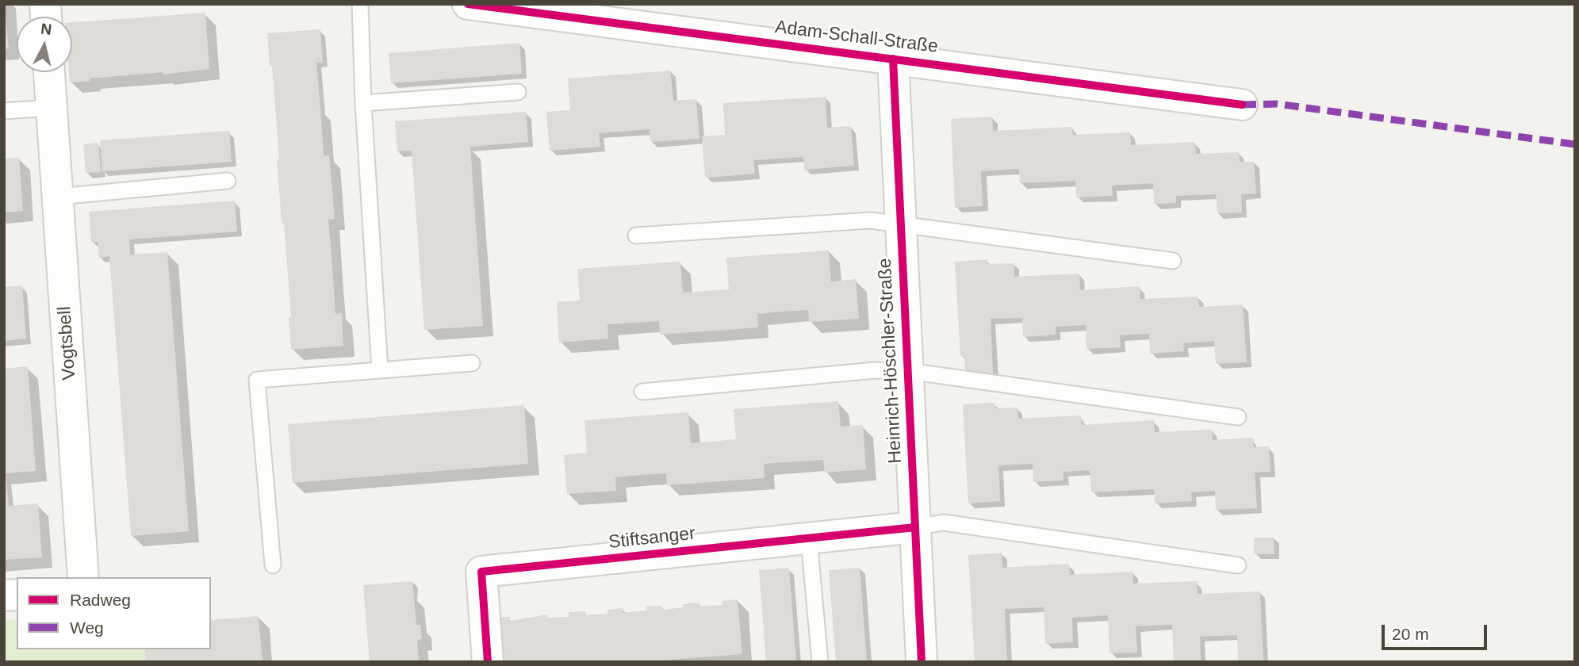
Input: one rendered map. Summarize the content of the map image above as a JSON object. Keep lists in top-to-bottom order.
{
  "streets": {
    "street": [
      "Adam-Schall-Straße",
      "Vogtsbell",
      "Heinrich-Höschler-Straße",
      "Stiftsanger"
    ]
  },
  "crossings": [
    ["Adam-Schall-Straße", "Heinrich-Höschler-Straße"],
    ["Heinrich-Höschler-Straße", "Stiftsanger"]
  ],
  "legend": ["Radweg", "Weg"],
  "scale_bar": "20 m",
  "north": "top"
}
